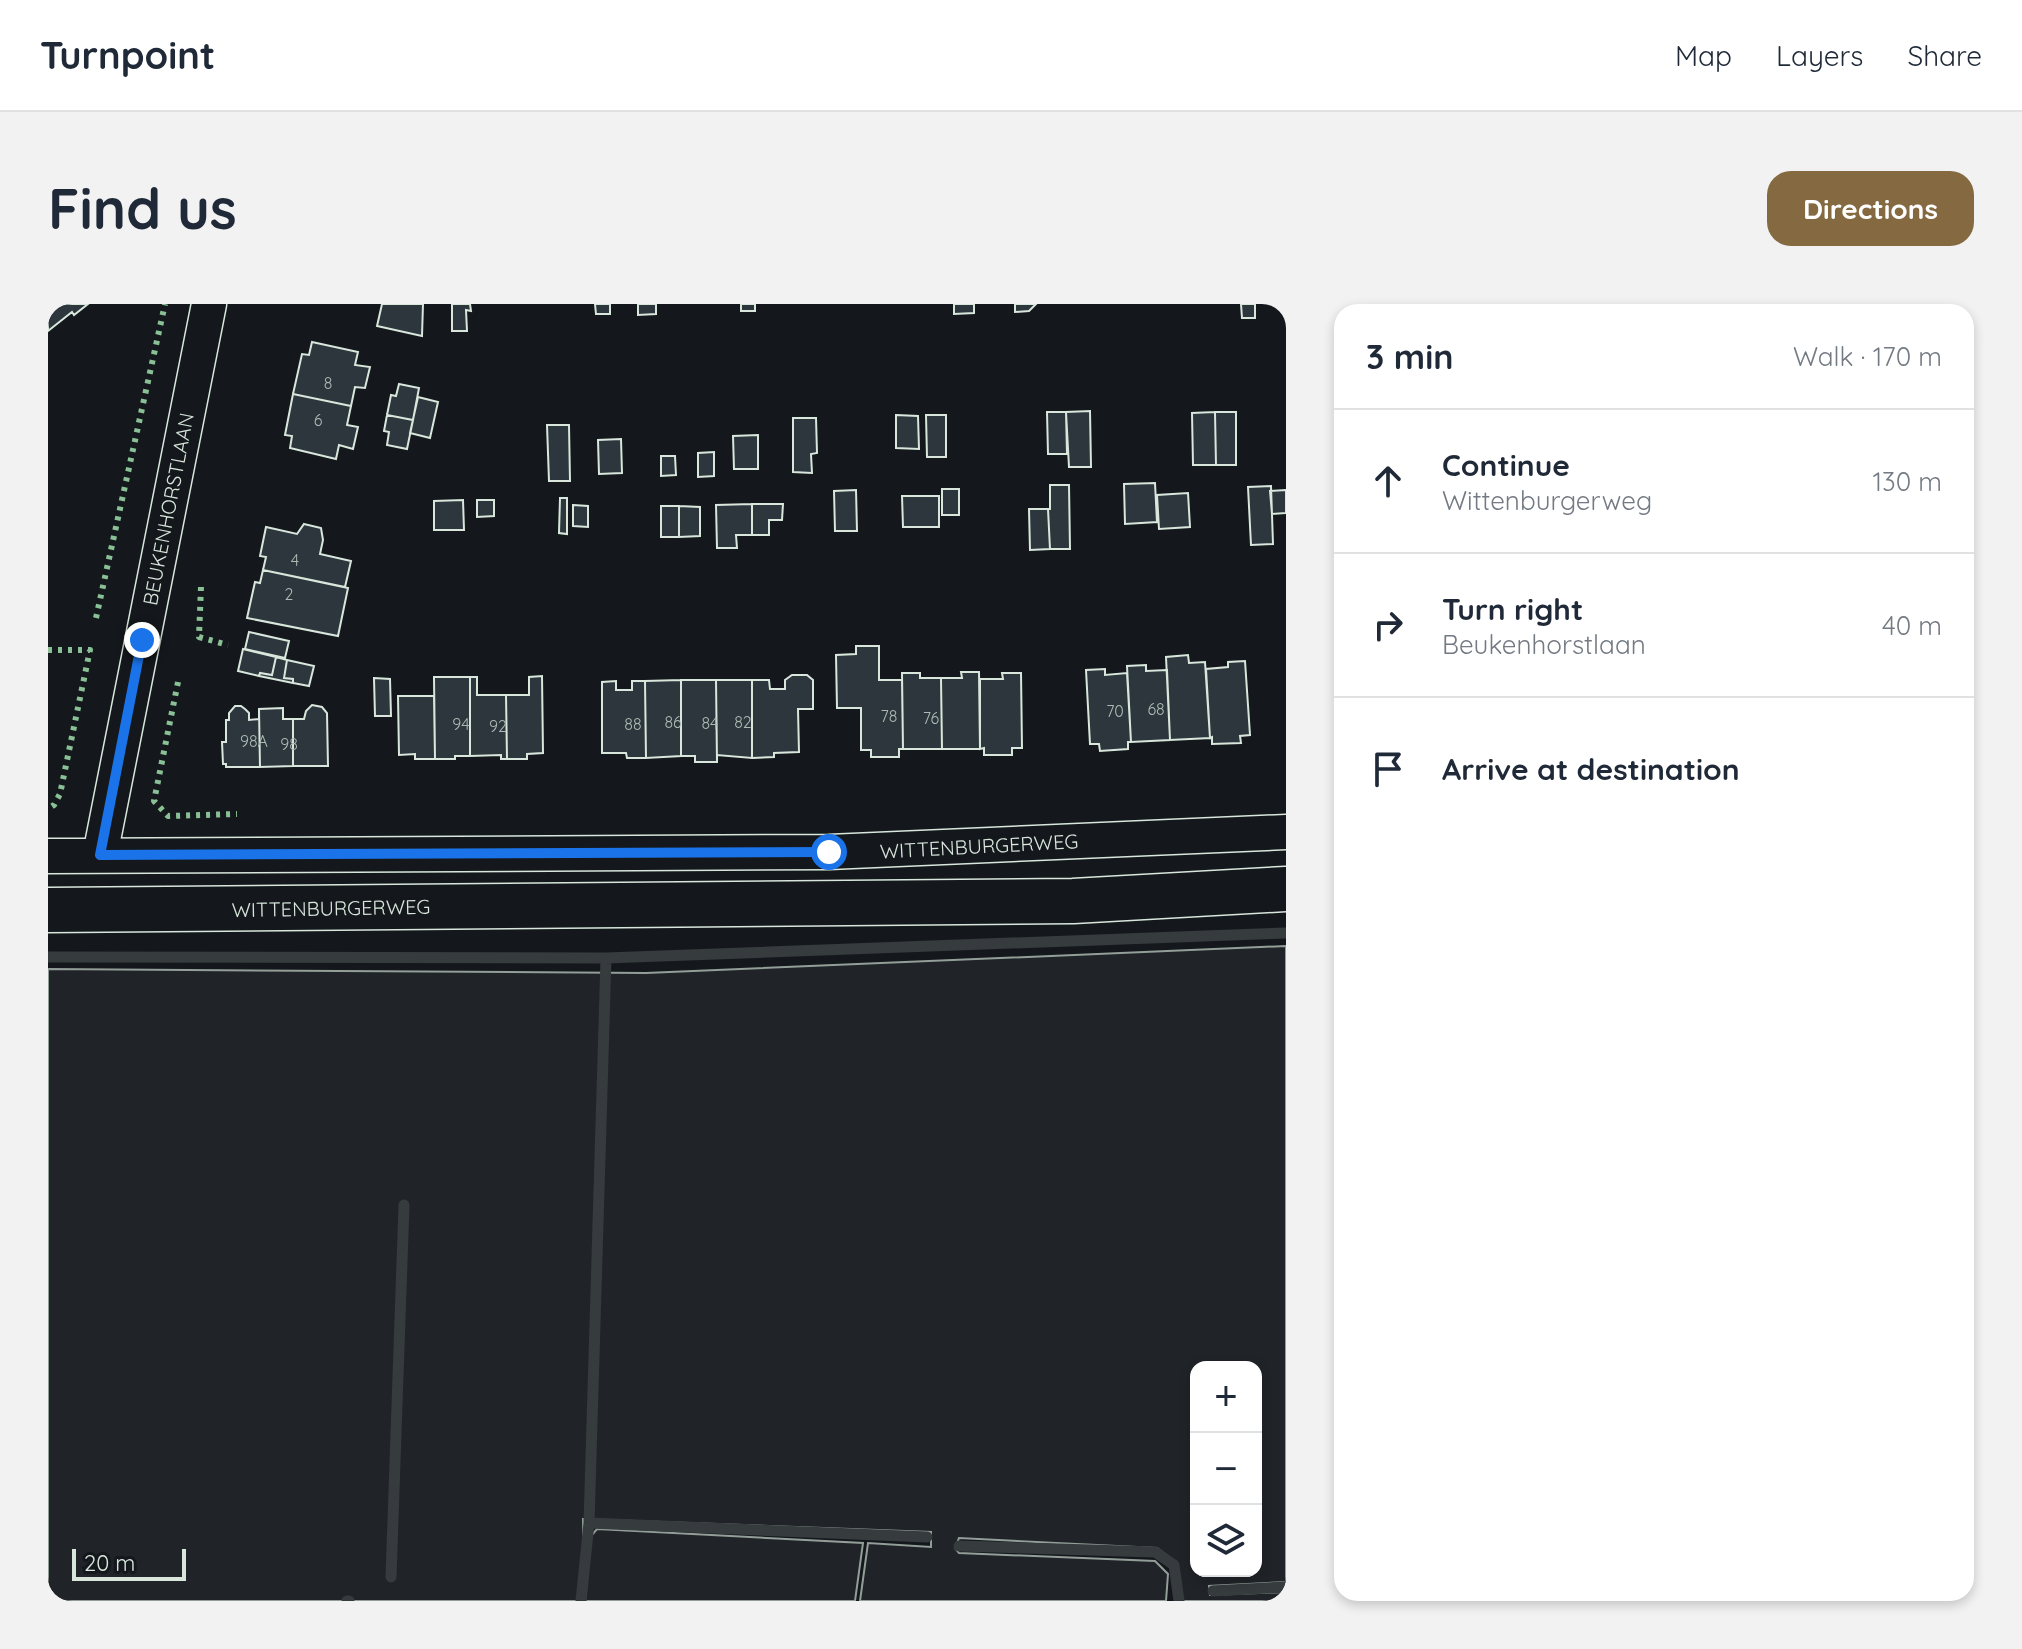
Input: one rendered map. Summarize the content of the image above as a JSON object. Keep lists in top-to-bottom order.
{
  "streets": {
    "street": ["BEUKENHORSTLAAN", "WITTENBURGERWEG"]
  },
  "crossings": [
    ["BEUKENHORSTLAAN", "WITTENBURGERWEG"]
  ],
  "house_numbers": [
    "8",
    "6",
    "4",
    "2",
    "68",
    "70",
    "78",
    "76",
    "86",
    "82",
    "84",
    "94",
    "88",
    "92",
    "98A",
    "98"
  ],
  "scale_bar": "20 m",
  "page": {
    "header": "Turnpoint",
    "nav": ["Map", "Layers", "Share"],
    "buttons": "Directions",
    "title": "Find us",
    "heading": ["3 min", "Walk · 170 m"],
    "list": [
      ["Continue", "Wittenburgerweg", "130 m"],
      ["Turn right", "Beukenhorstlaan", "40 m"],
      "Arrive at destination"
    ],
    "map_buttons": ["+", "−"],
    "scale": "20 m"
  }
}
